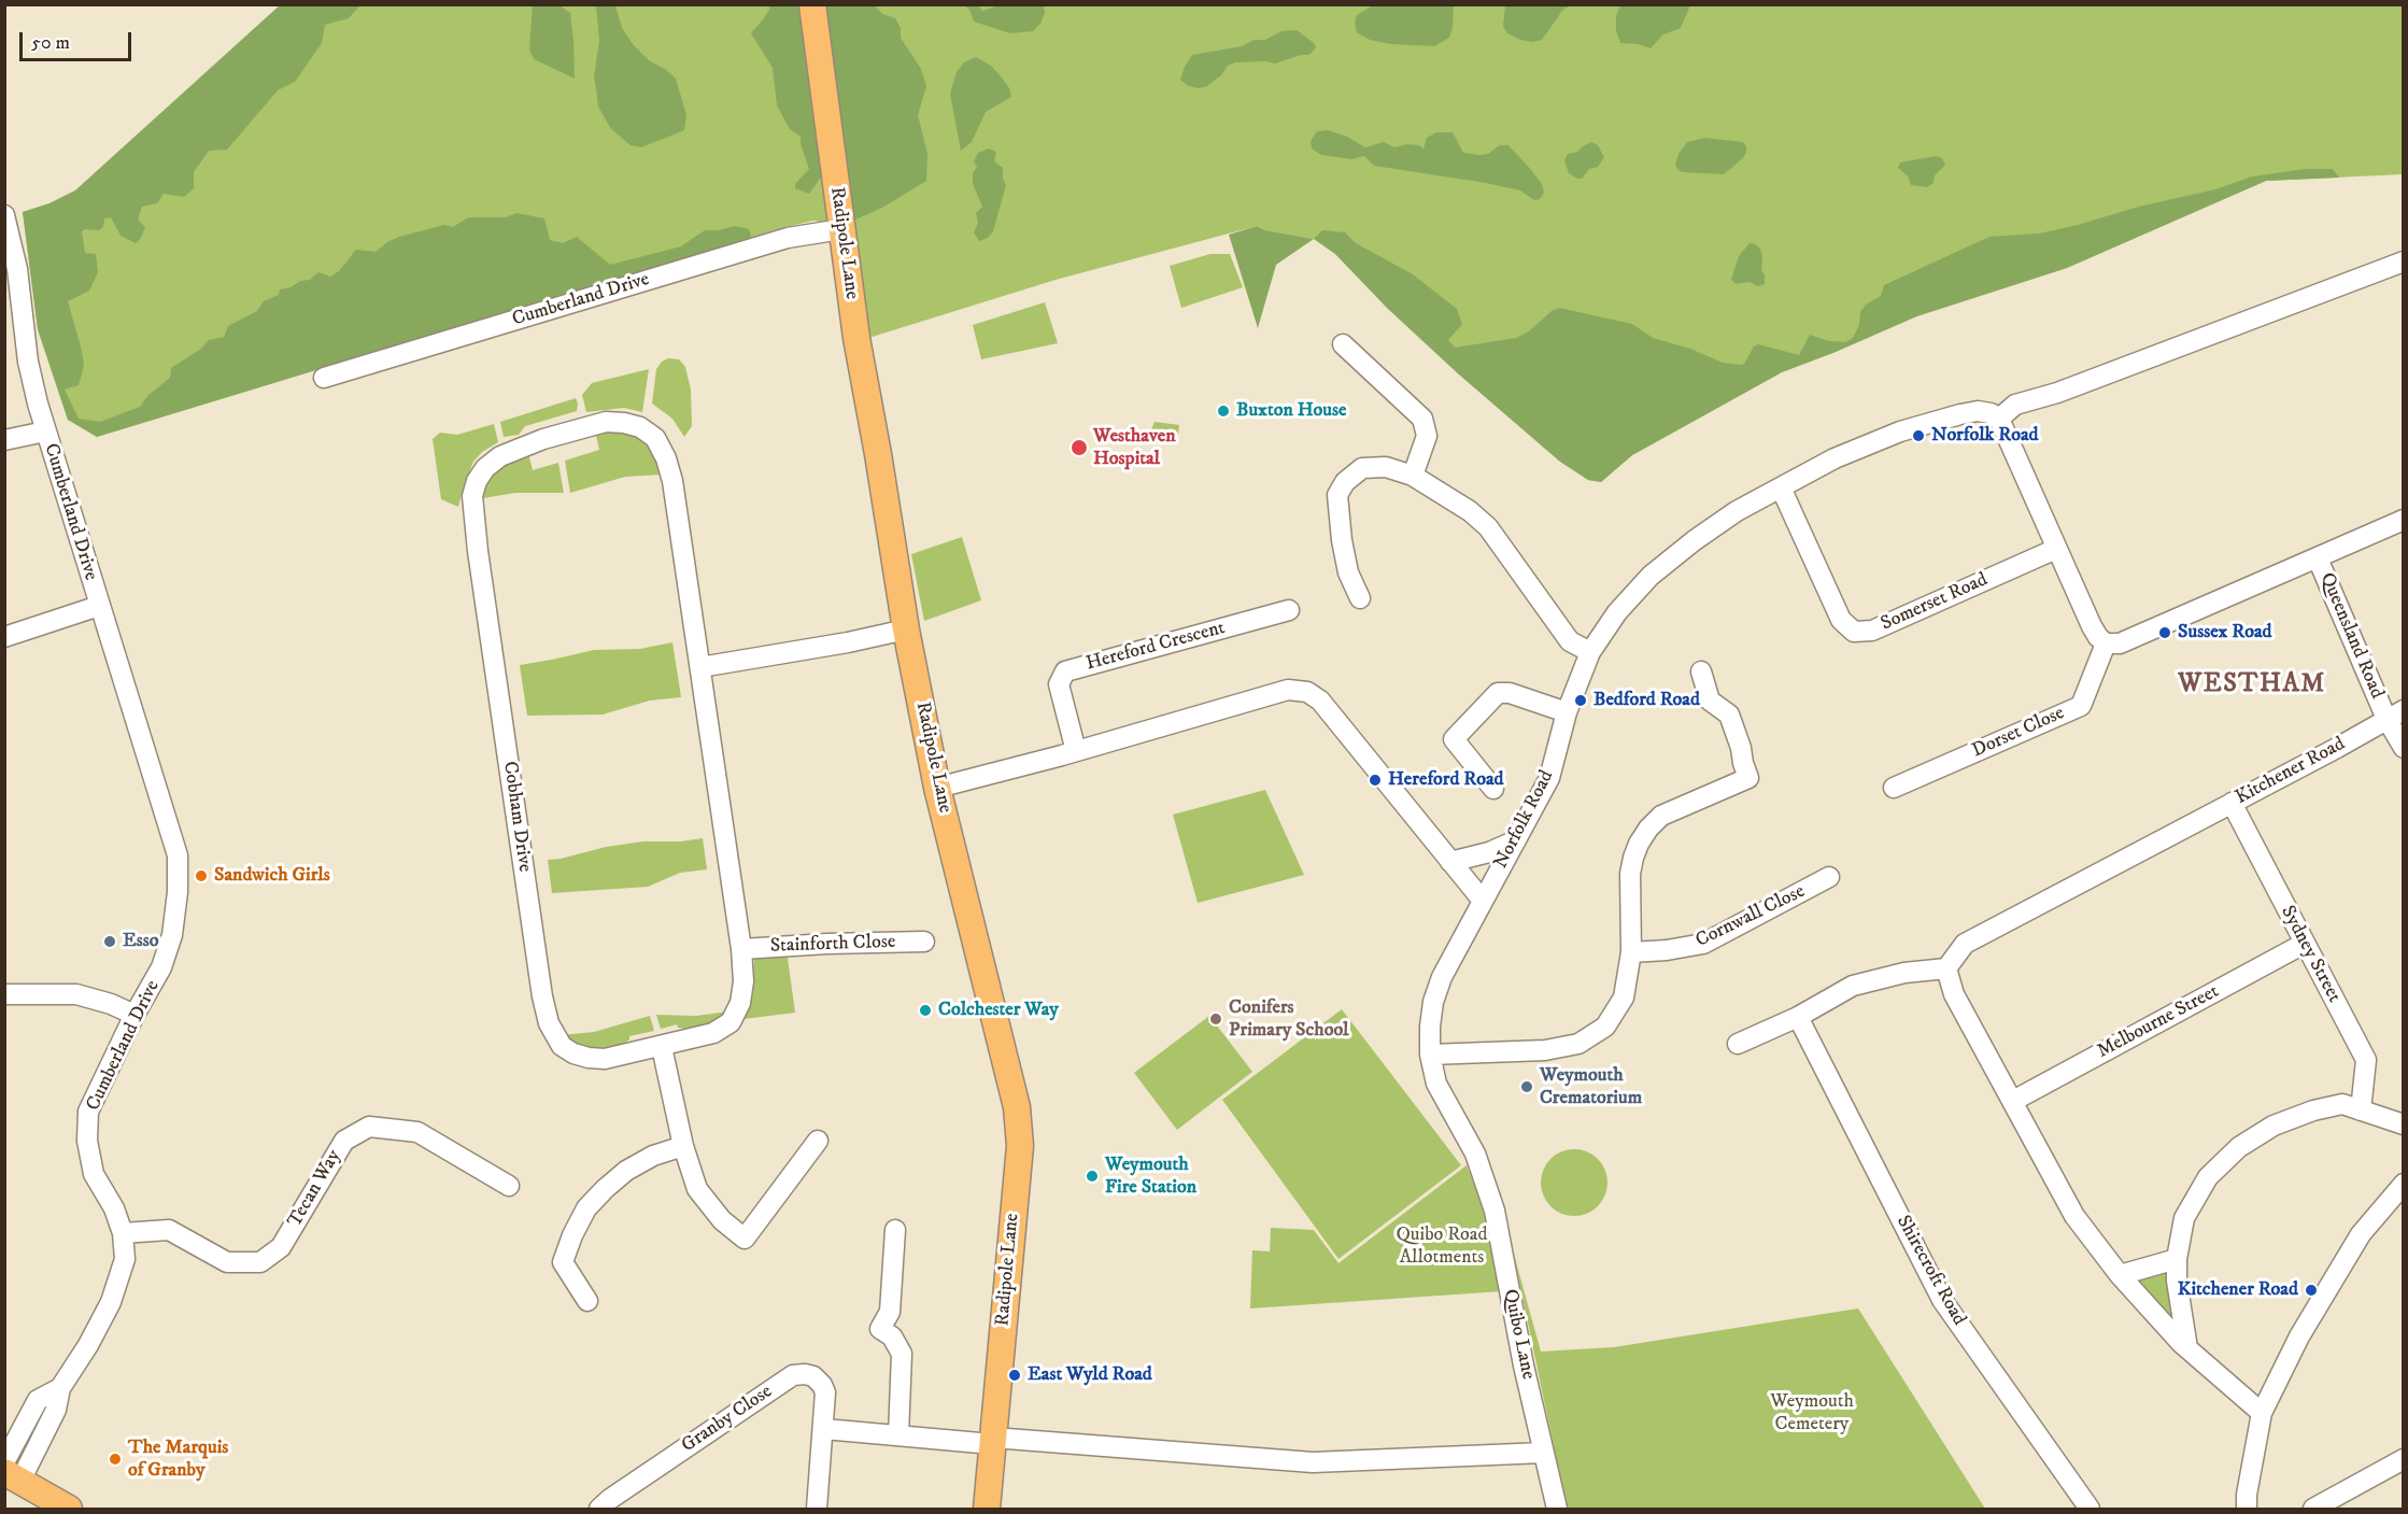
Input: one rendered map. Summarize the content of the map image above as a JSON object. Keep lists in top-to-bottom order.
{
  "streets": {
    "main road": ["Radipole Lane"],
    "street": [
      "Cumberland Drive",
      "Somerset Road",
      "Queensland Road",
      "Hereford Crescent",
      "Dorset Close",
      "Kitchener Road",
      "Cobham Drive",
      "Norfolk Road",
      "Cornwall Close",
      "Stainforth Close",
      "Sydney Street",
      "Melbourne Street",
      "Tecan Way",
      "Shirecroft Road",
      "Quibo Lane",
      "Granby Close"
    ]
  },
  "crossings": [
    ["Radipole Lane", "Cumberland Drive"],
    ["Cumberland Drive", "Tecan Way"],
    ["Somerset Road", "Norfolk Road"],
    ["Queensland Road", "Kitchener Road"],
    ["Kitchener Road", "Sydney Street"],
    ["Cobham Drive", "Stainforth Close"],
    ["Norfolk Road", "Quibo Lane"],
    ["Sydney Street", "Melbourne Street"]
  ],
  "districts": ["WESTHAM"],
  "parks": ["Quibo Road Allotments", "Weymouth Cemetery"],
  "places": [
    "Buxton House",
    "Norfolk Road",
    "Westhaven Hospital",
    "Sussex Road",
    "Bedford Road",
    "Hereford Road",
    "Sandwich Girls",
    "Esso",
    "Colchester Way",
    "Conifers Primary School",
    "Weymouth Crematorium",
    "Weymouth Fire Station",
    "Kitchener Road",
    "East Wyld Road",
    "The Marquis of Granby"
  ],
  "scale_bar": "50 m"
}
